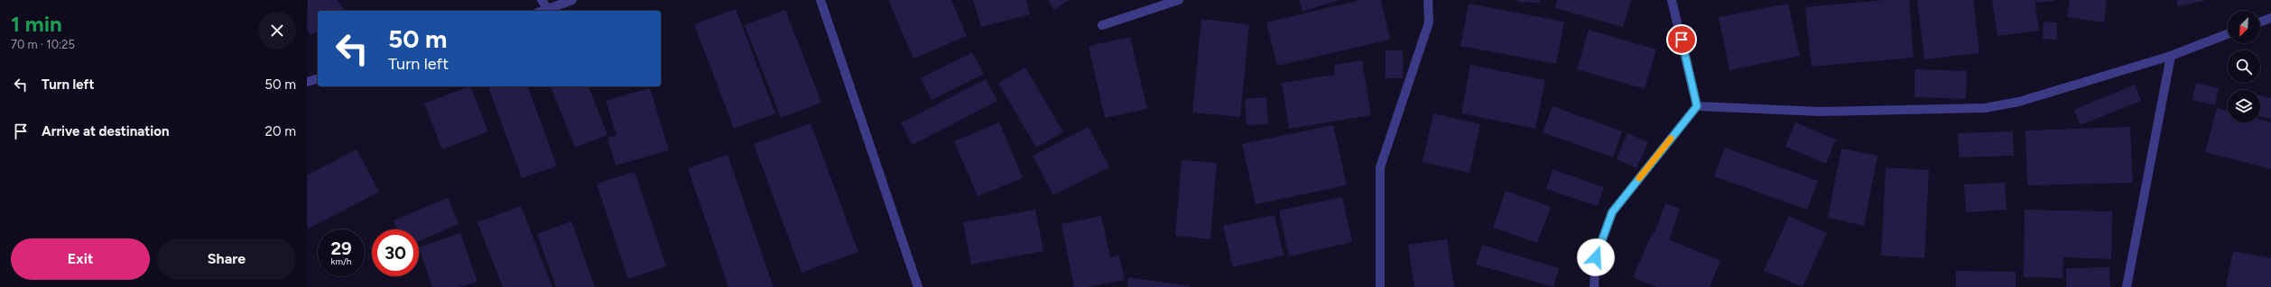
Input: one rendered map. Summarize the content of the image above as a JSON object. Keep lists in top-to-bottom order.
{
  "north": "bottom left",
  "page": {
    "heading": ["1 min", "70 m · 10:25"],
    "turn": ["50 m", "Turn left"],
    "list": [
      {
        "name": "Turn left",
        "value": "50 m"
      },
      {
        "name": "Arrive at destination",
        "value": "20 m"
      }
    ],
    "speed": "29 km/h",
    "limit": "30",
    "buttons": ["Exit", "Share"]
  }
}
